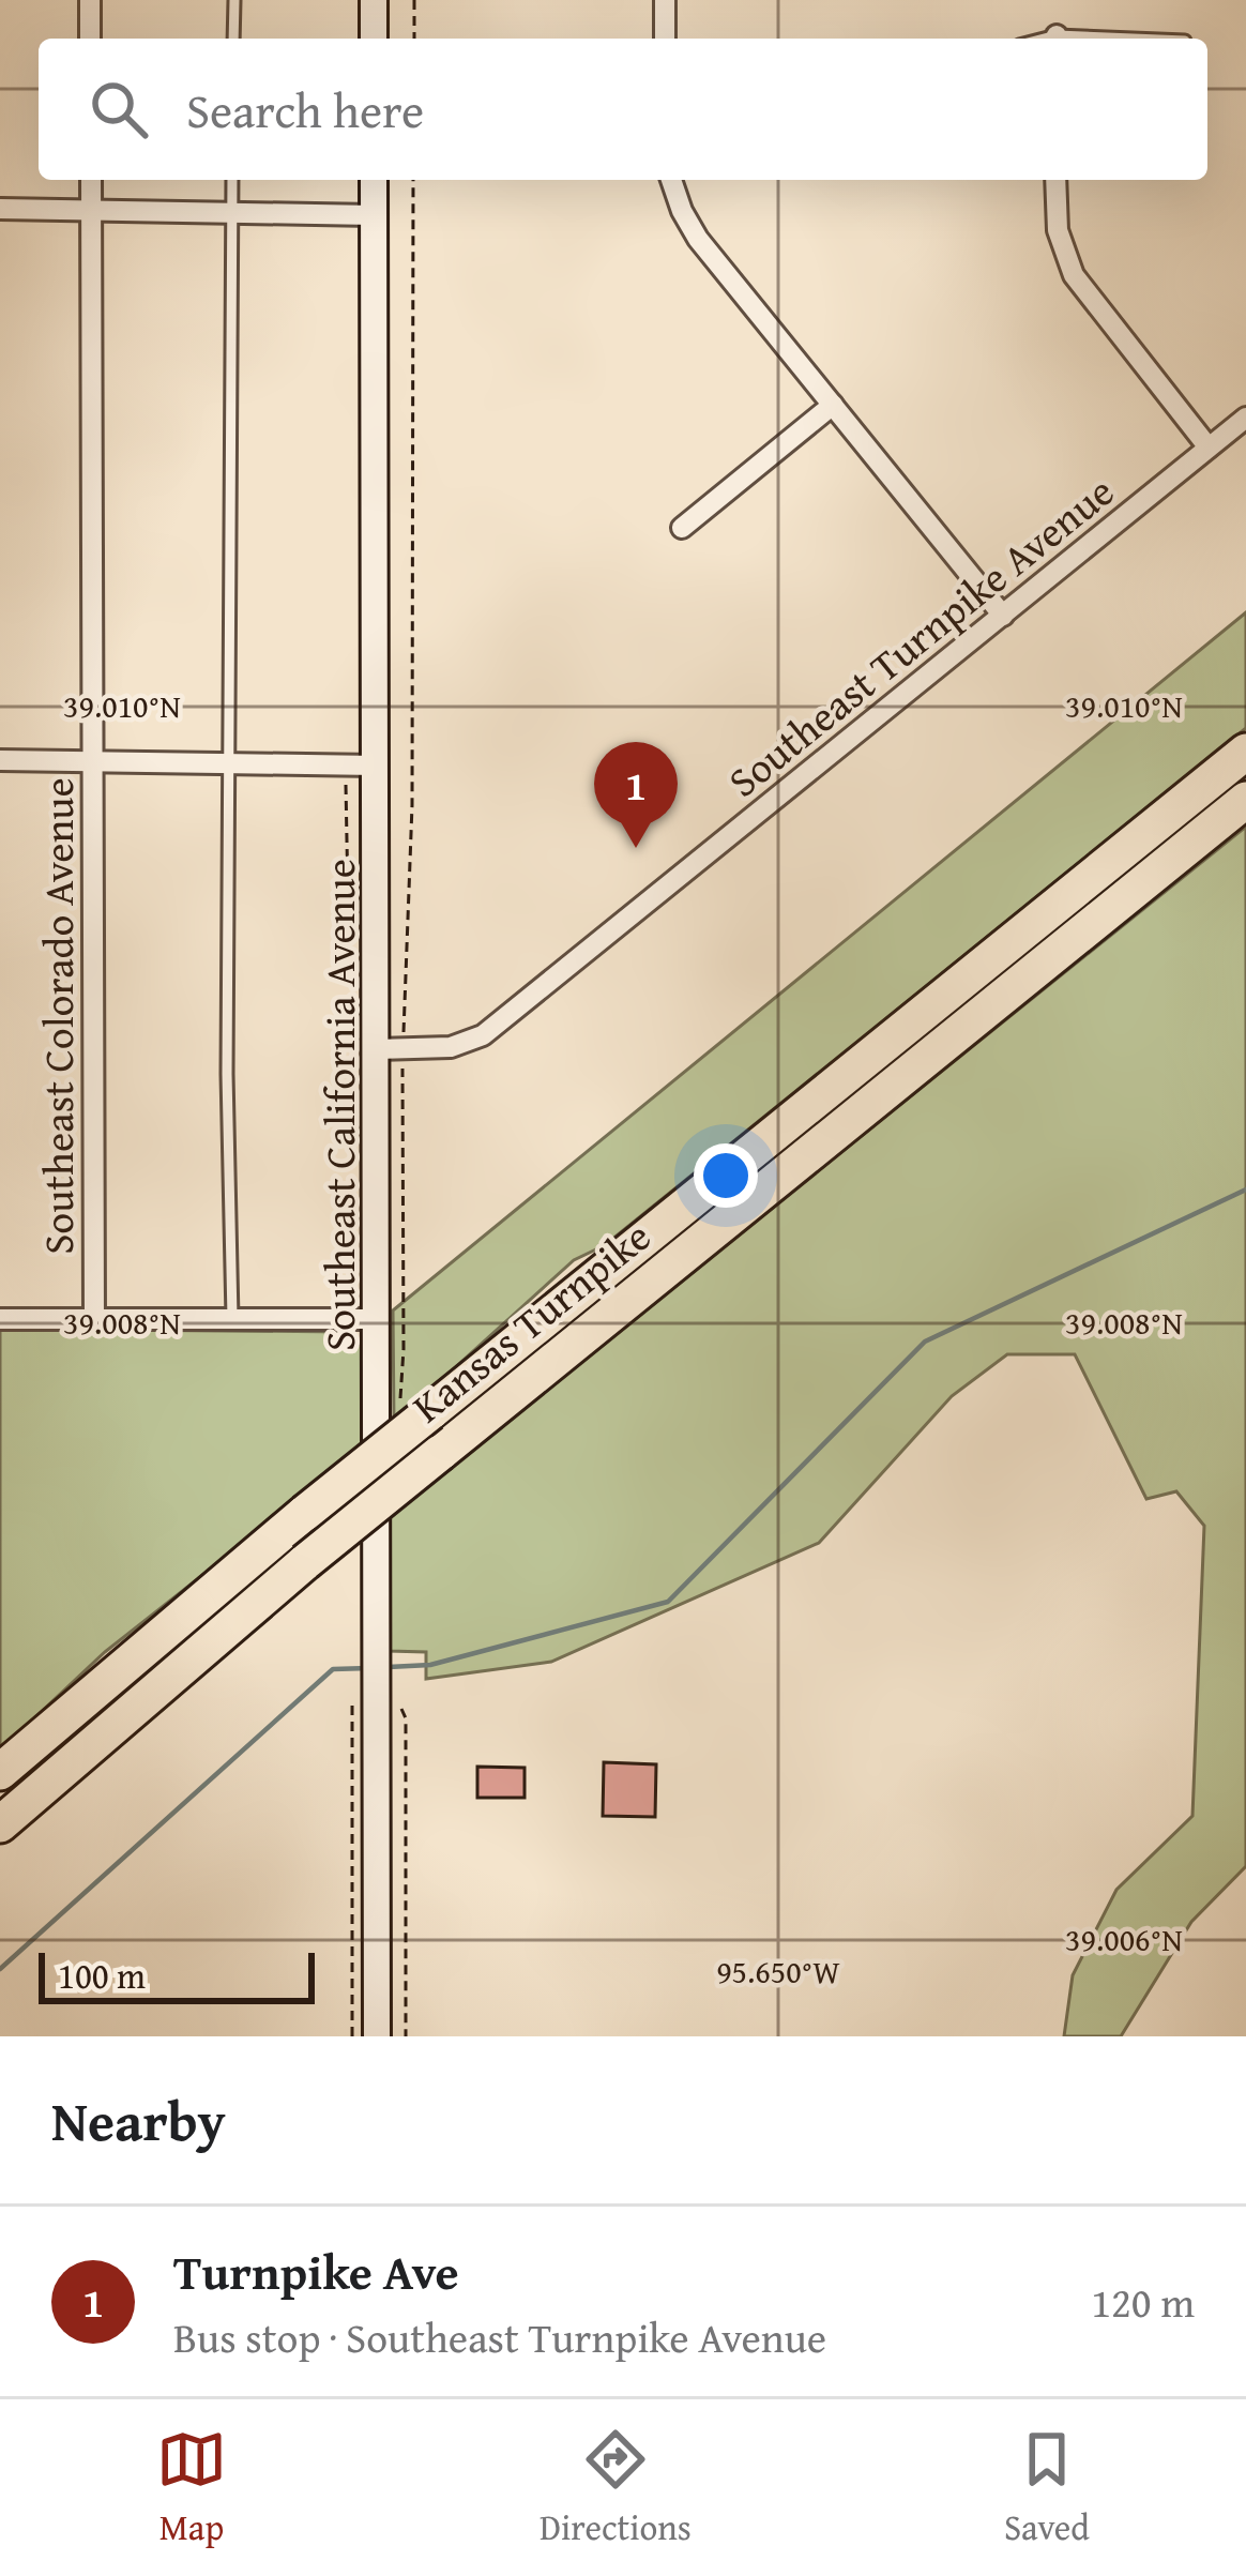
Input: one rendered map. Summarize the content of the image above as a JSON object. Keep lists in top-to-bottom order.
{
  "streets": {
    "highway": ["Kansas Turnpike"],
    "main road": ["Southeast California Avenue"],
    "street": ["Southeast Turnpike Avenue", "Southeast Colorado Avenue"]
  },
  "crossings": [
    ["Southeast Turnpike Avenue", "Southeast California Avenue"]
  ],
  "scale_bar": "100 m",
  "page": {
    "search": "Search here",
    "pins": "1",
    "scale": "100 m",
    "heading": "Nearby",
    "list": [
      {
        "mark": "1",
        "name": "Turnpike Ave",
        "note": "Bus stop · Southeast Turnpike Avenue",
        "value": "120 m"
      }
    ],
    "nav": ["Map", "Directions", "Saved"]
  },
  "coordinates": [
    "39.010°N",
    "39.008°N",
    "39.006°N",
    "95.650°W"
  ]
}
